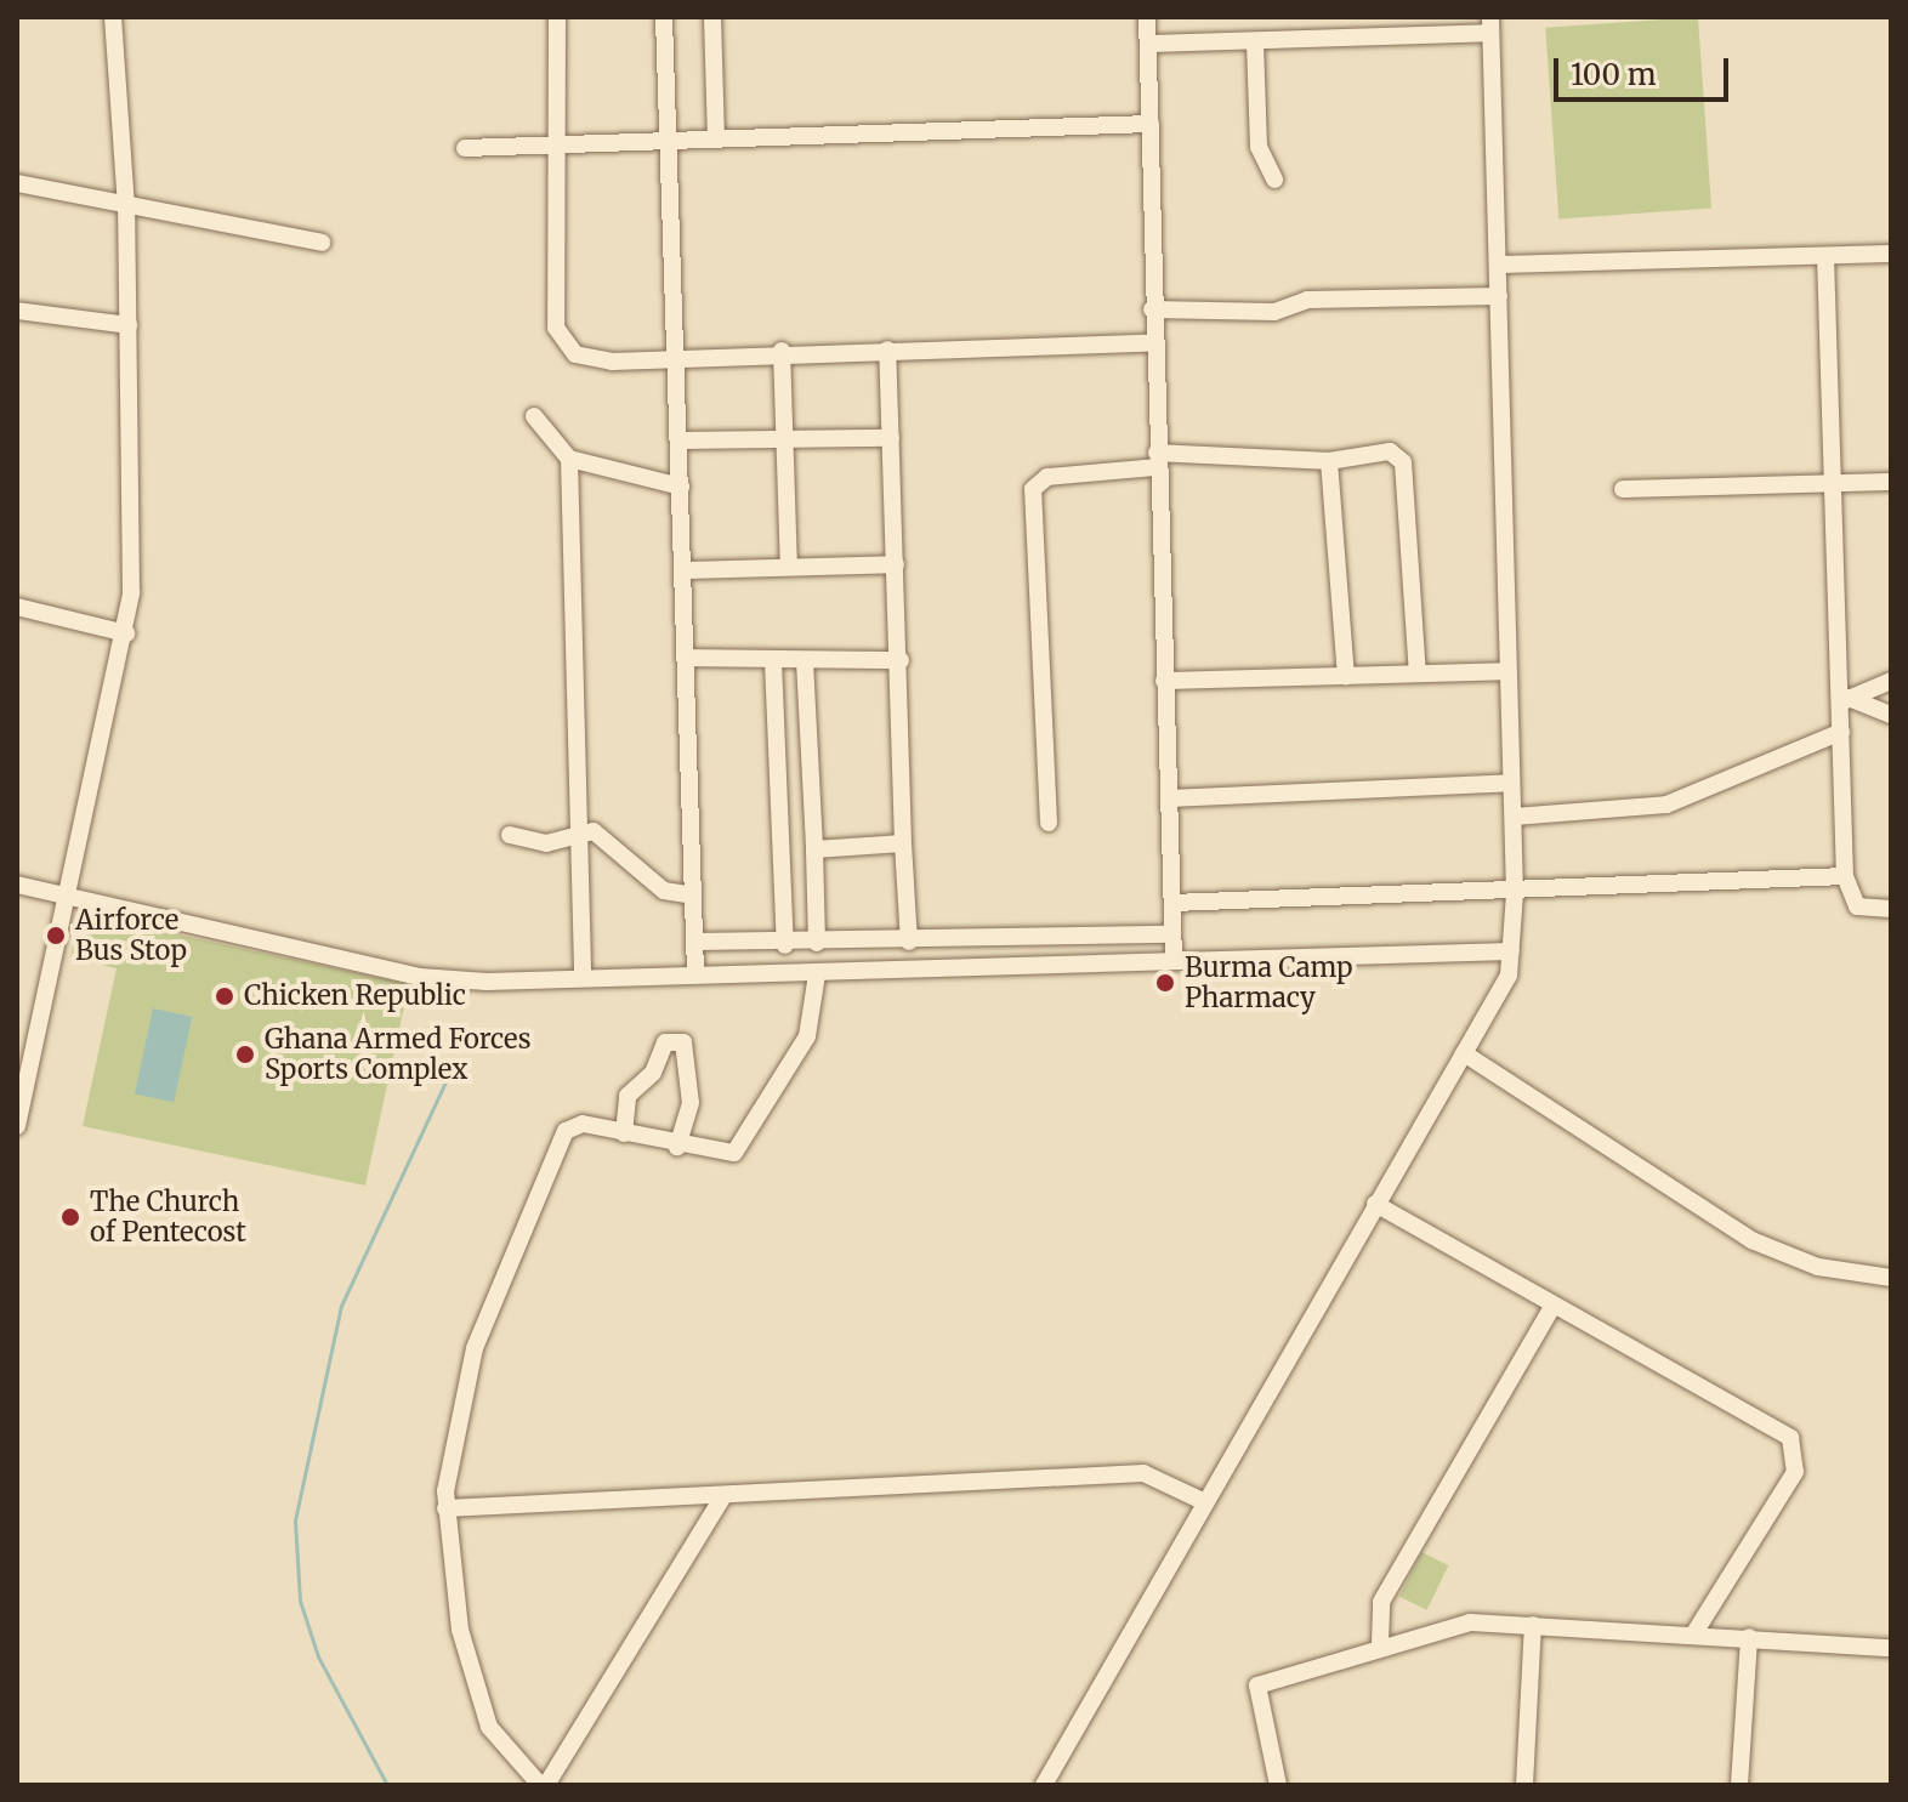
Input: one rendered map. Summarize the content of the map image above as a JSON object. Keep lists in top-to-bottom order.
{
  "places": [
    "Airforce Bus Stop",
    "Burma Camp Pharmacy",
    "Chicken Republic",
    "Ghana Armed Forces Sports Complex",
    "The Church of Pentecost"
  ],
  "scale_bar": "100 m"
}
